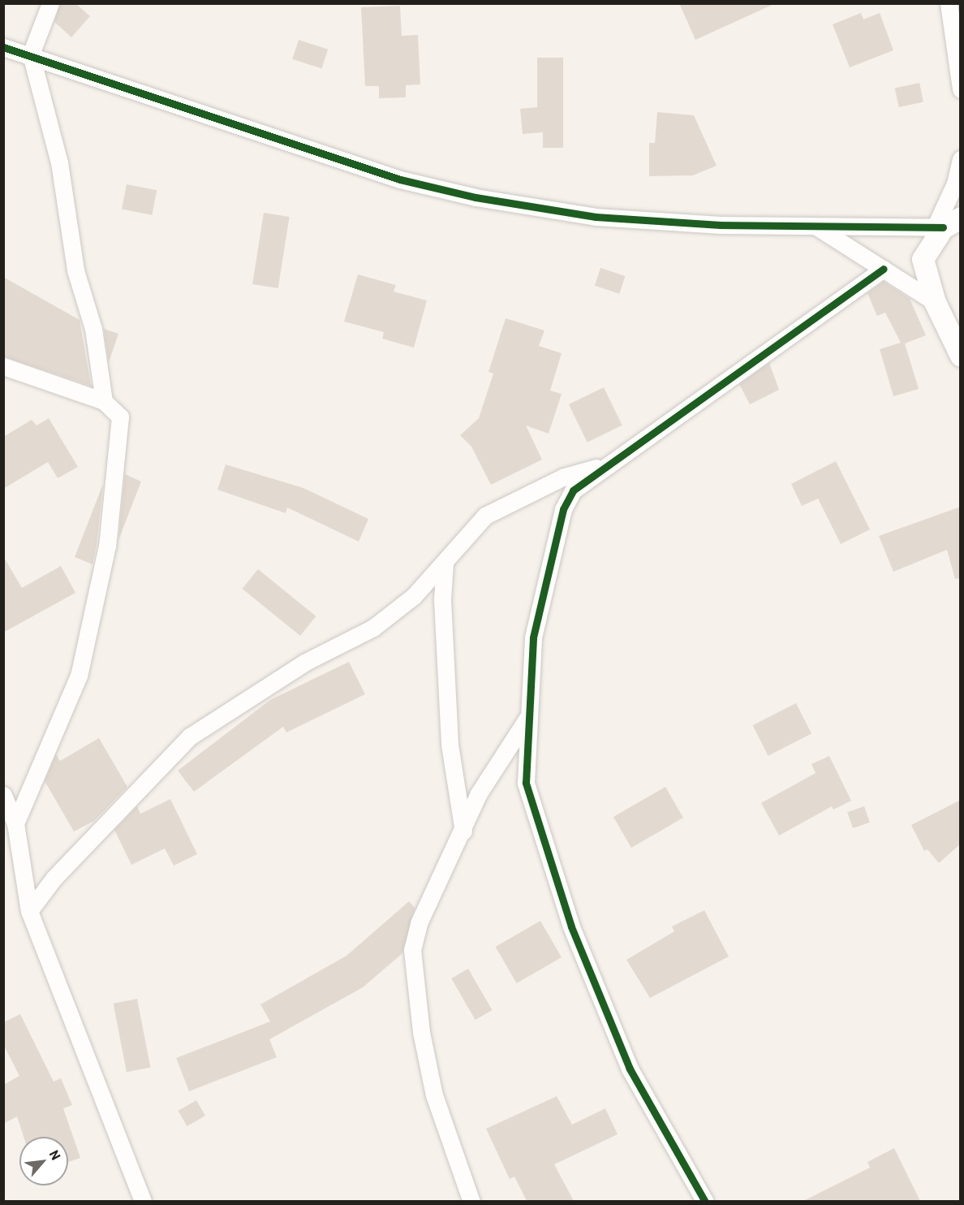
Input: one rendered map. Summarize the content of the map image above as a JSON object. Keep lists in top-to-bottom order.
{
  "north": "top right"
}
